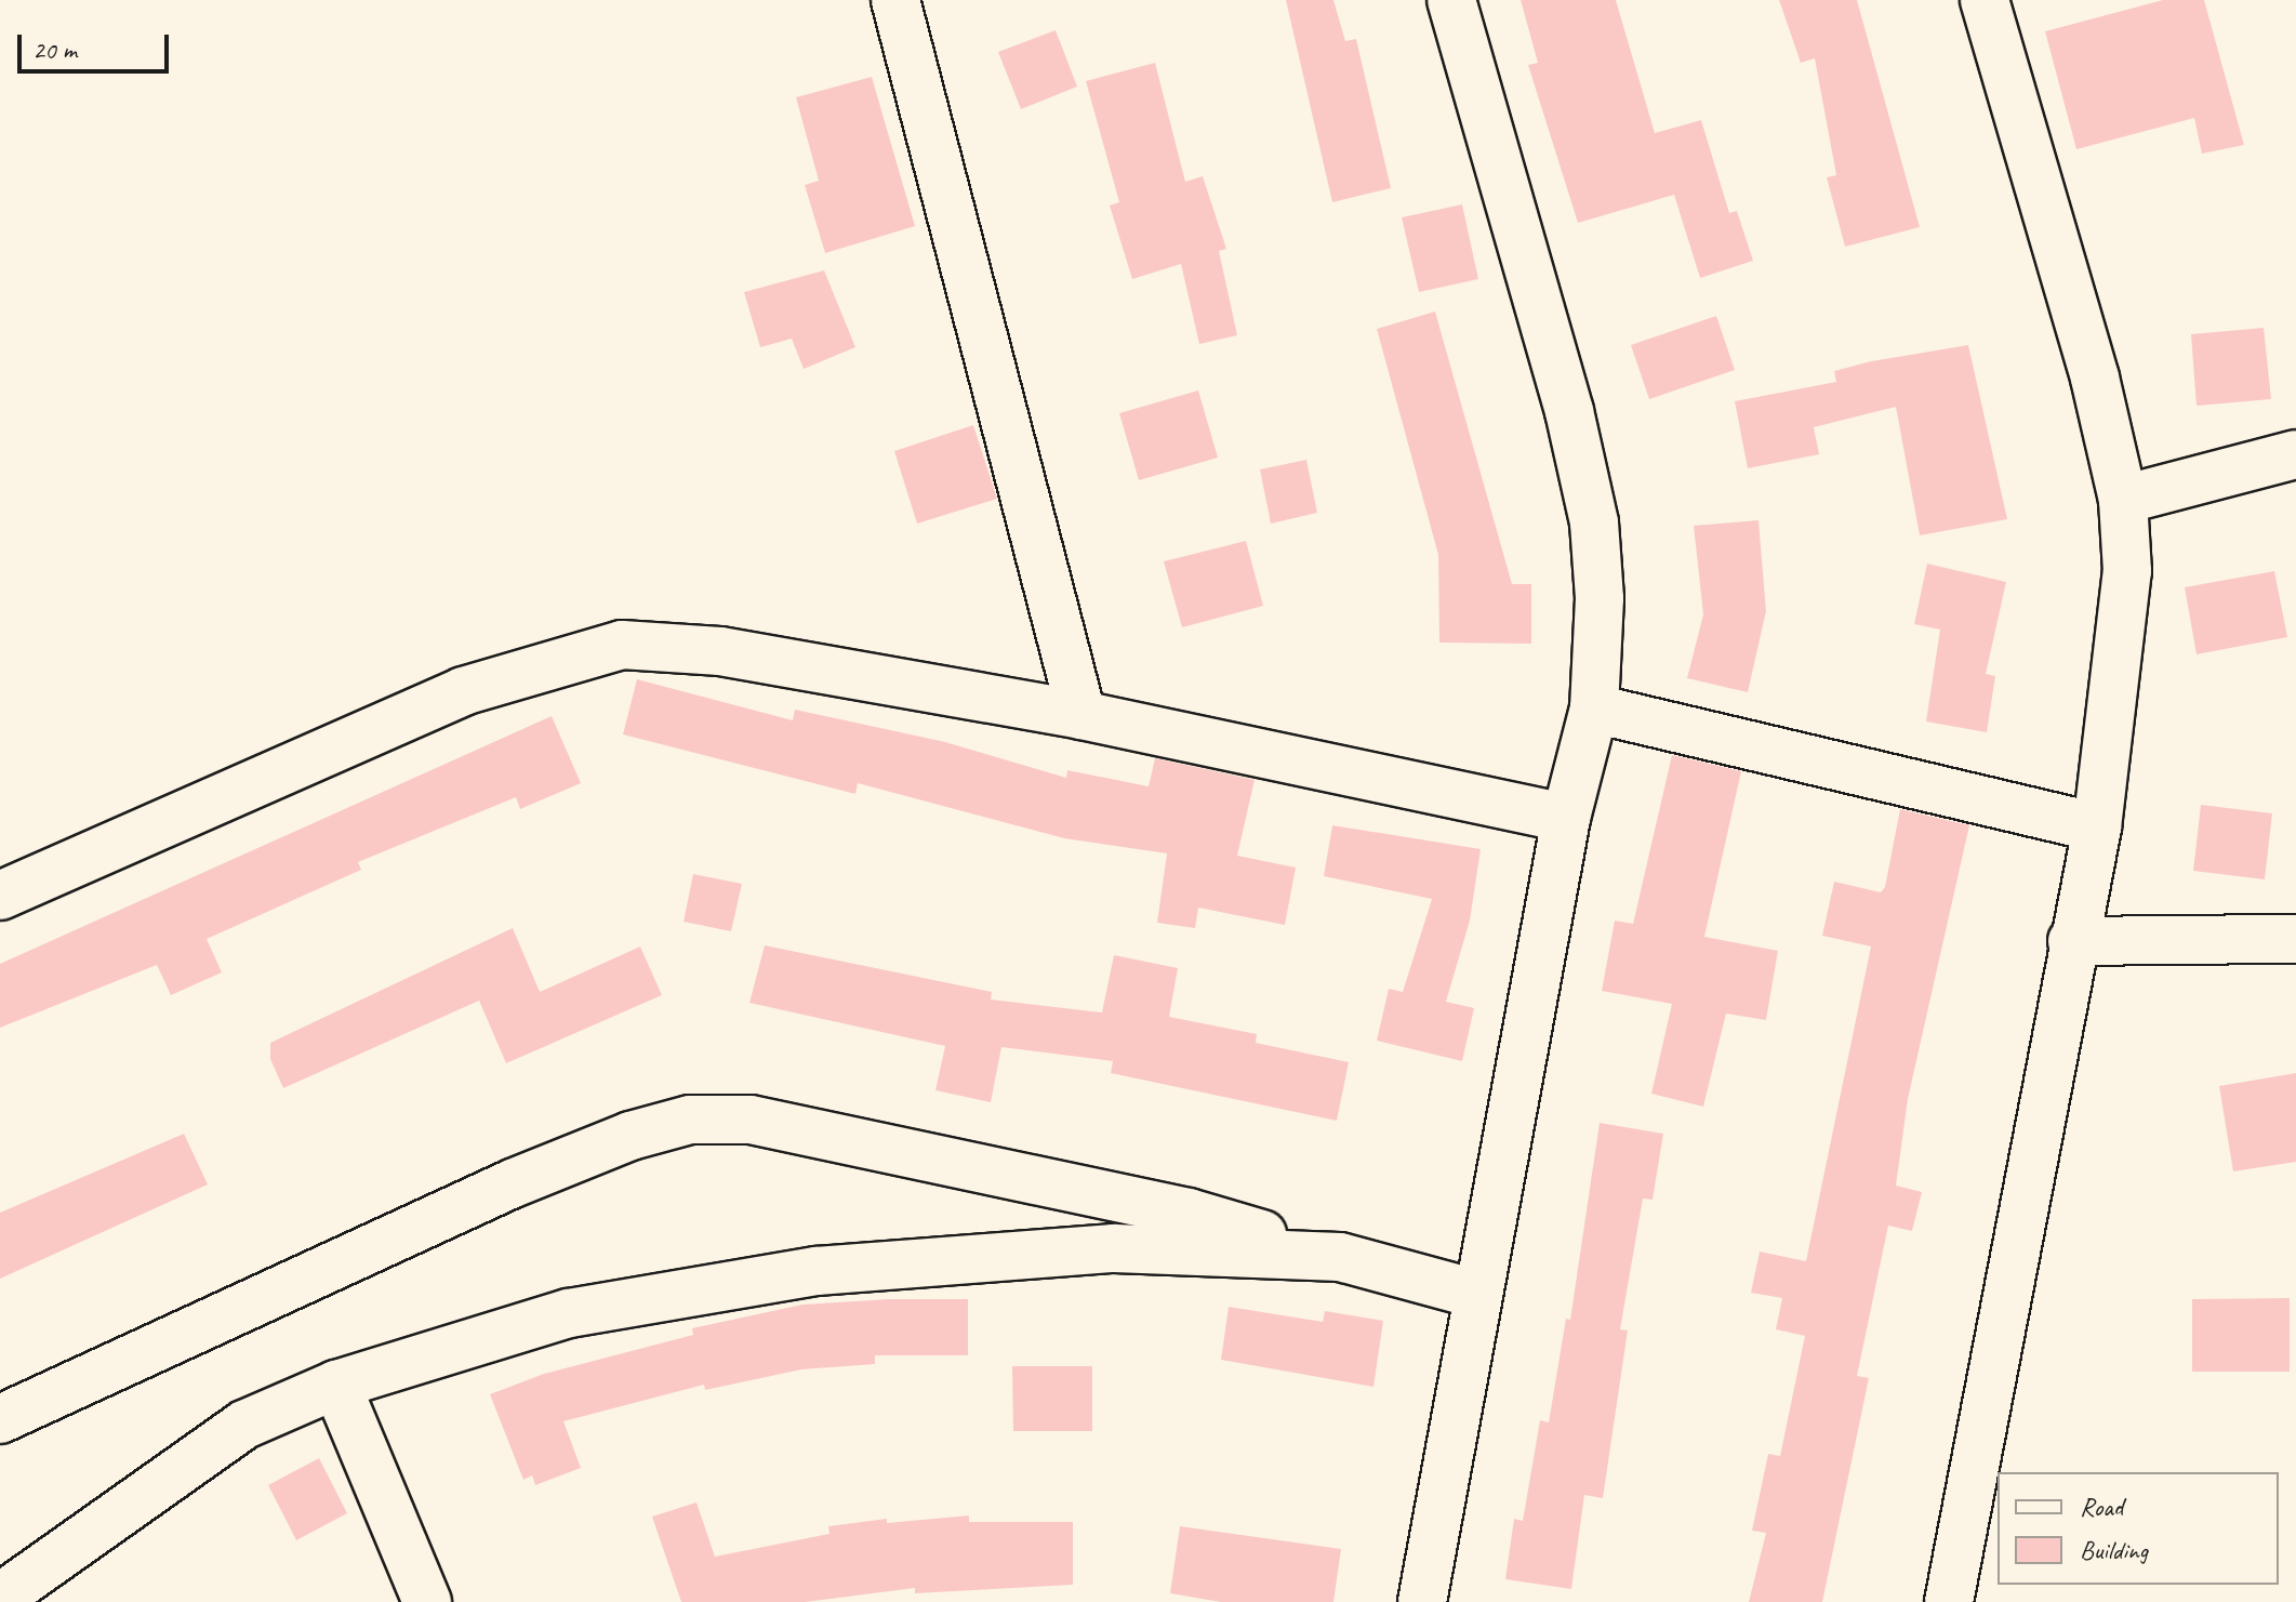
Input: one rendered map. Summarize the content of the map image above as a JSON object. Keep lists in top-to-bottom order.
{
  "legend": ["Road", "Building"],
  "scale_bar": "20 m"
}
